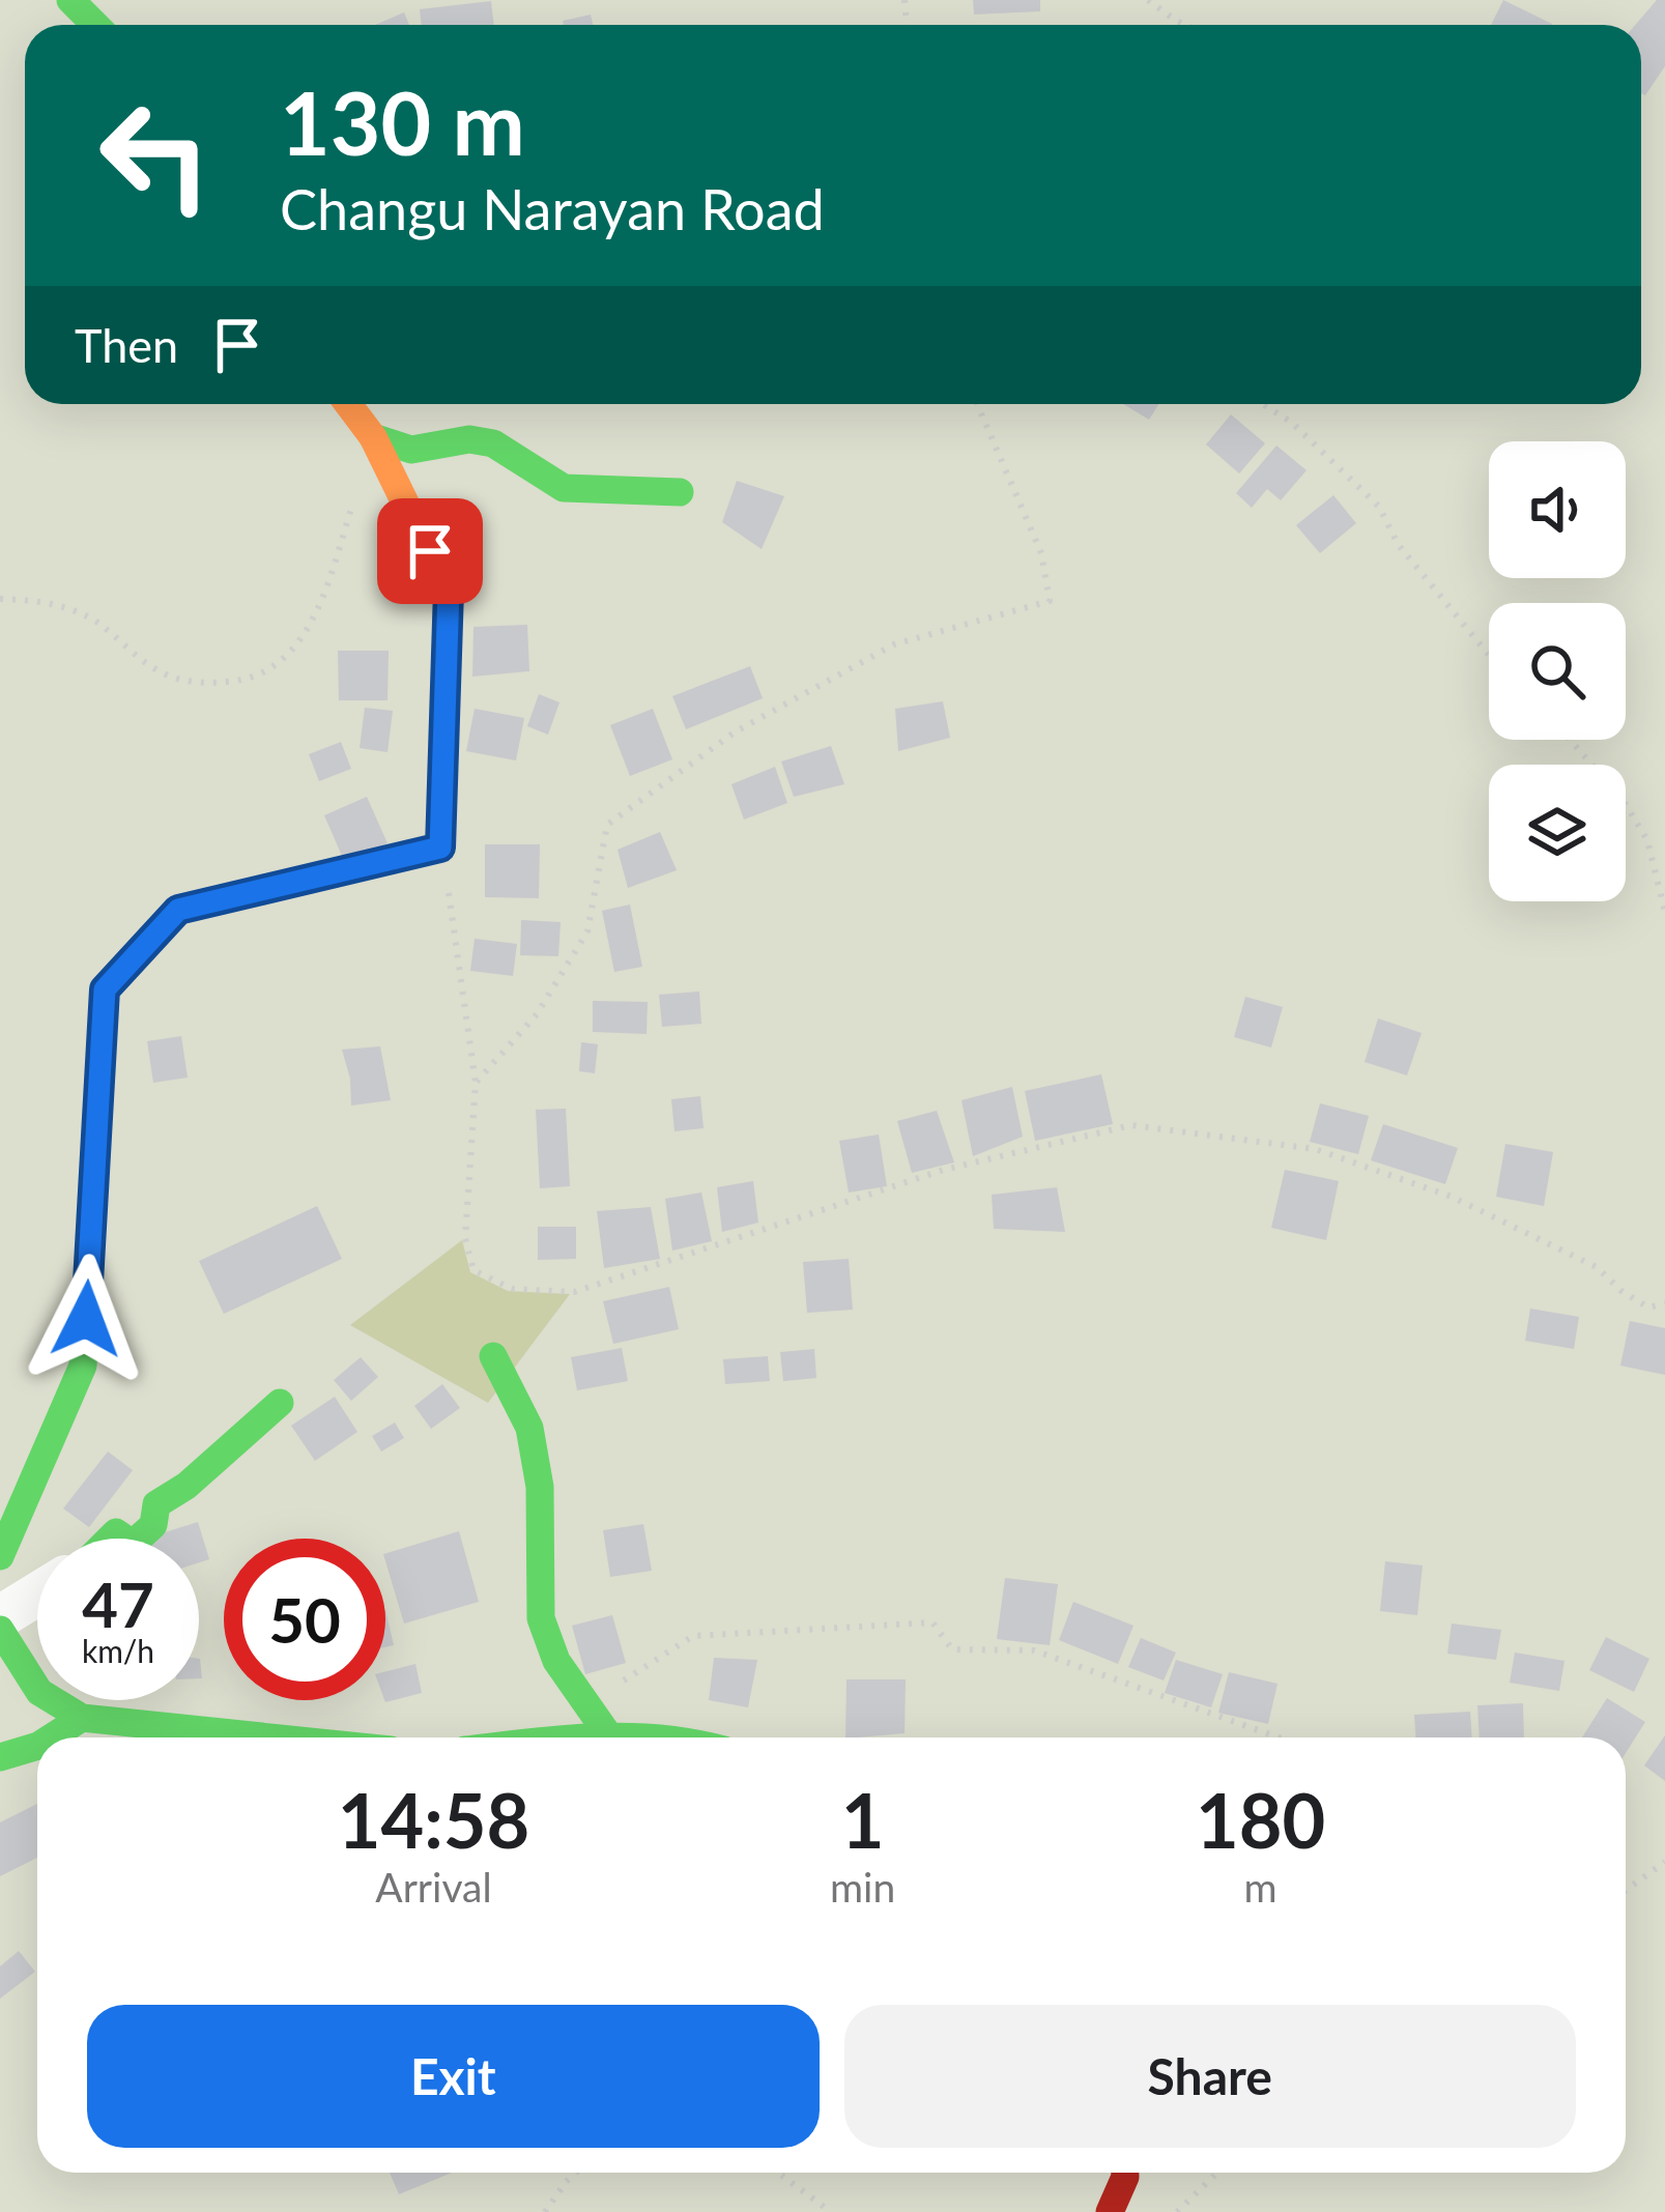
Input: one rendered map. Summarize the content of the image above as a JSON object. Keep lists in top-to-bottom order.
{
  "page": {
    "turn": ["130 m", "Changu Narayan Road"],
    "then": "Then",
    "speed": "47 km/h",
    "limit": "50",
    "eta": [
      "14:58",
      "Arrival",
      "1",
      "min",
      "180",
      "m"
    ],
    "buttons": ["Exit", "Share"]
  }
}
